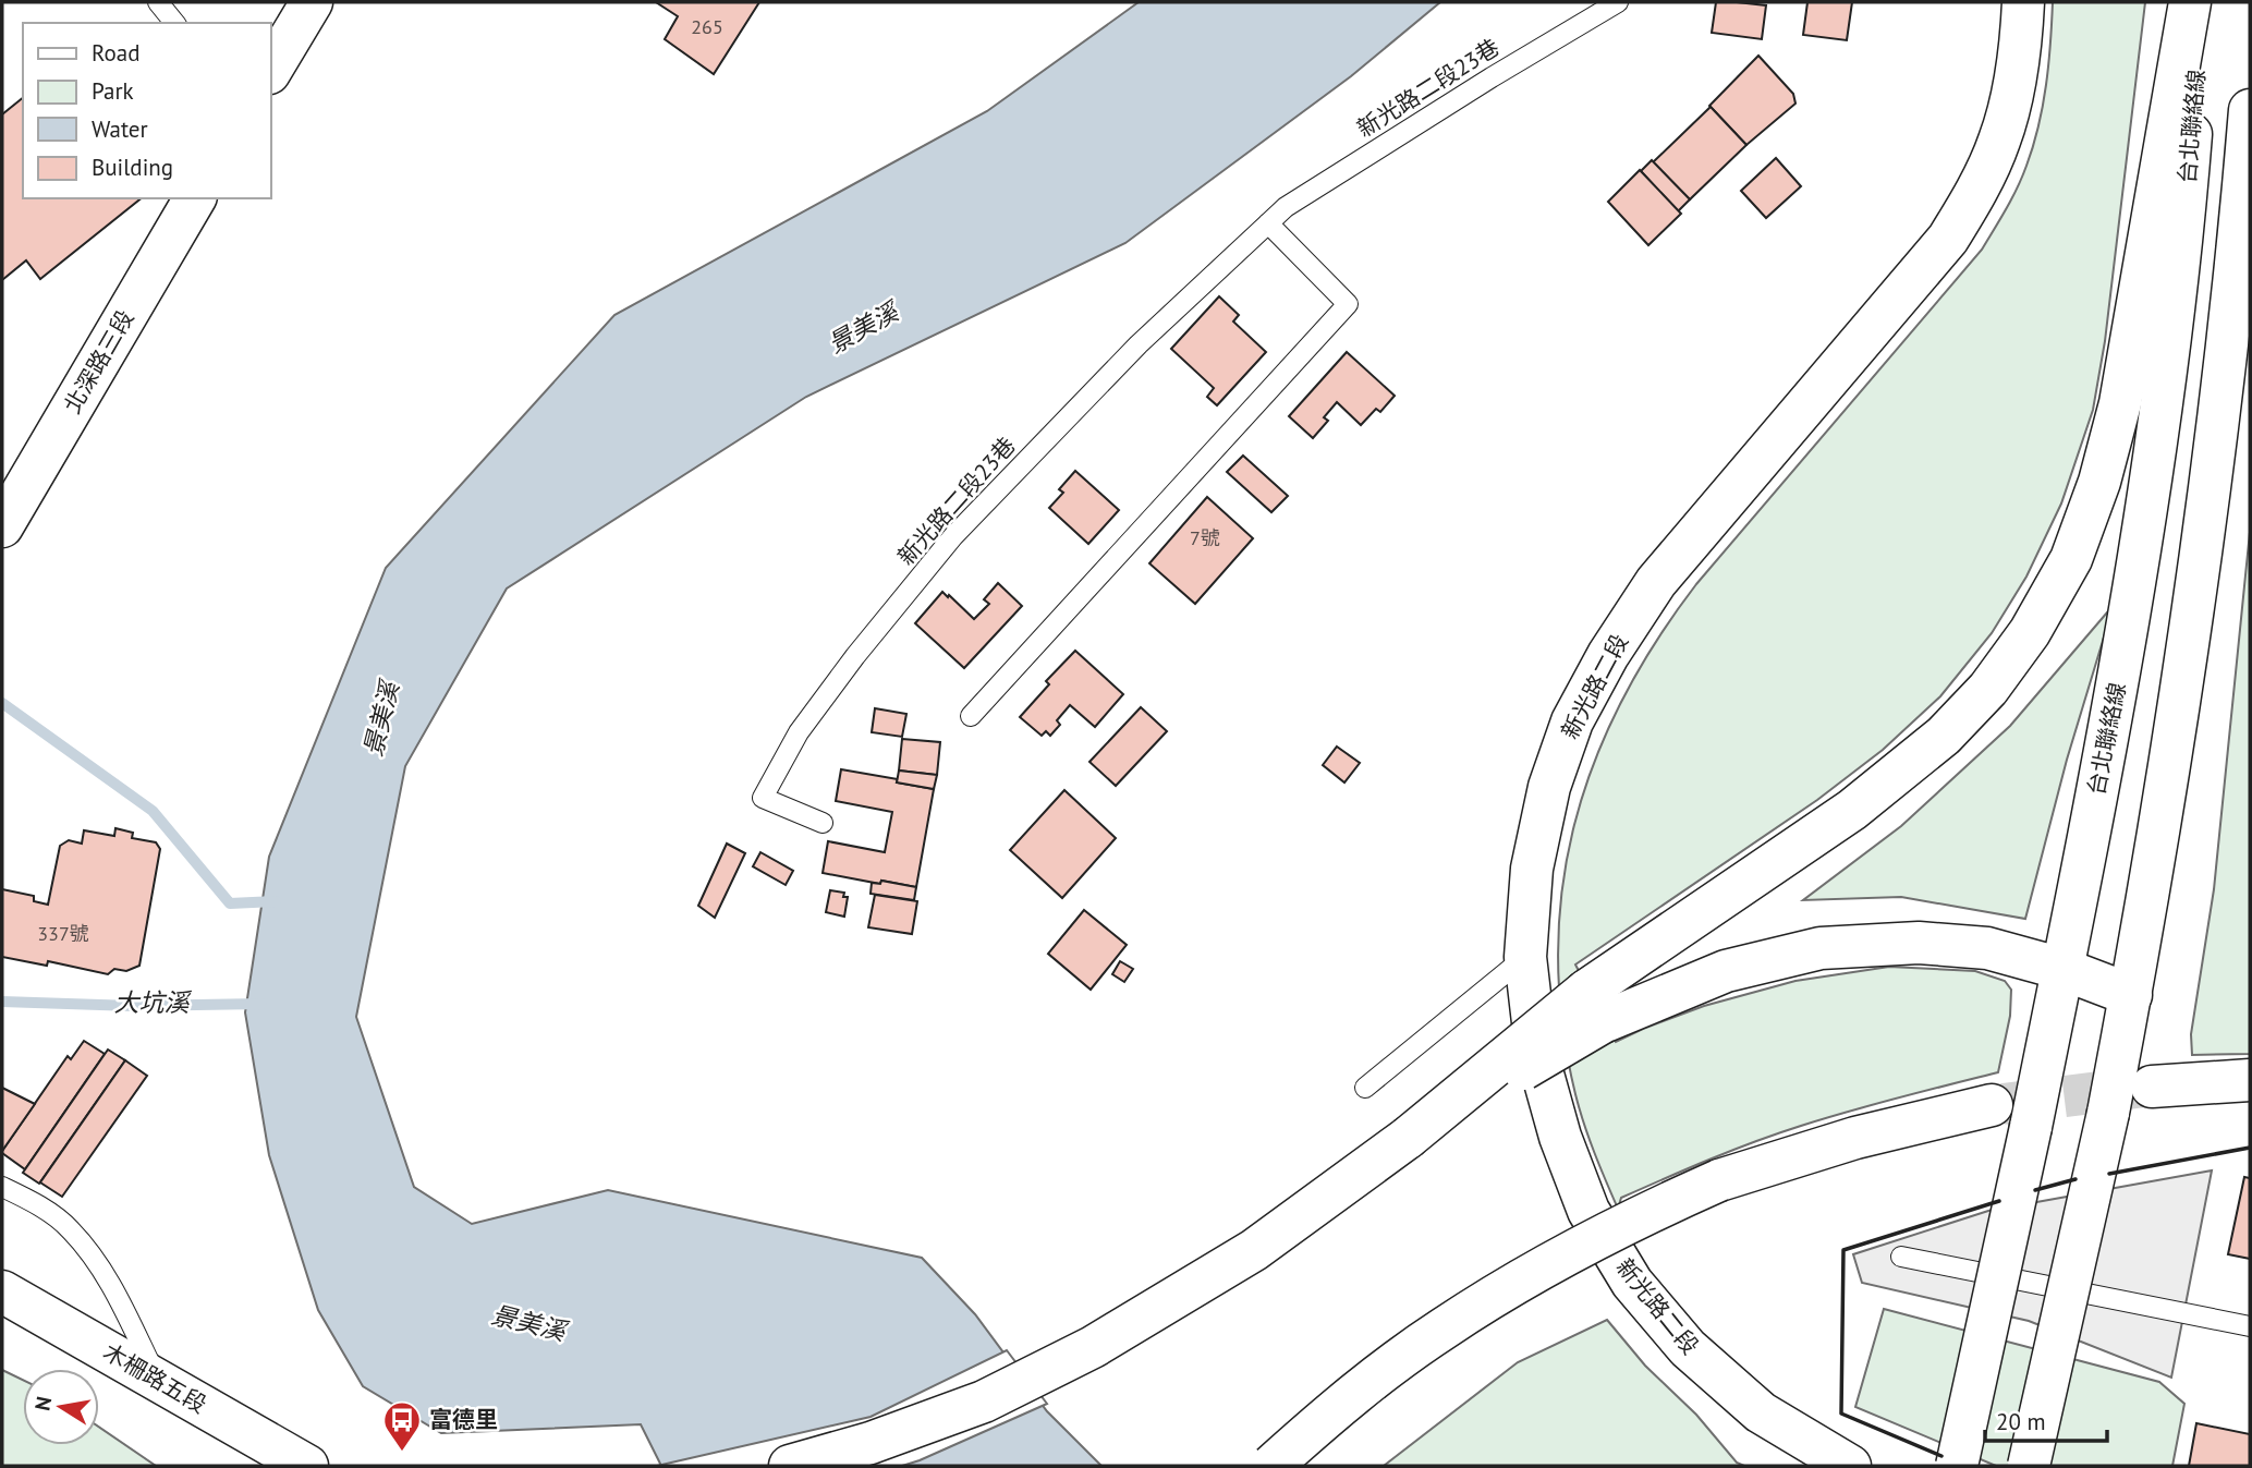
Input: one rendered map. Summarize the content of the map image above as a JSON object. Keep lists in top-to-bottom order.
{
  "streets": {
    "main road": [
      "台北聯絡線",
      "北深路三段",
      "新光路二段",
      "木柵路五段"
    ],
    "lane": ["新光路二段23巷"]
  },
  "water": ["景美溪", "大坑溪"],
  "places": {
    "bus stop": ["富德里"]
  },
  "house_numbers": ["265", "7號", "337號"],
  "legend": [
    "Road",
    "Park",
    "Water",
    "Building"
  ],
  "scale_bar": "20 m",
  "north": "left"
}
